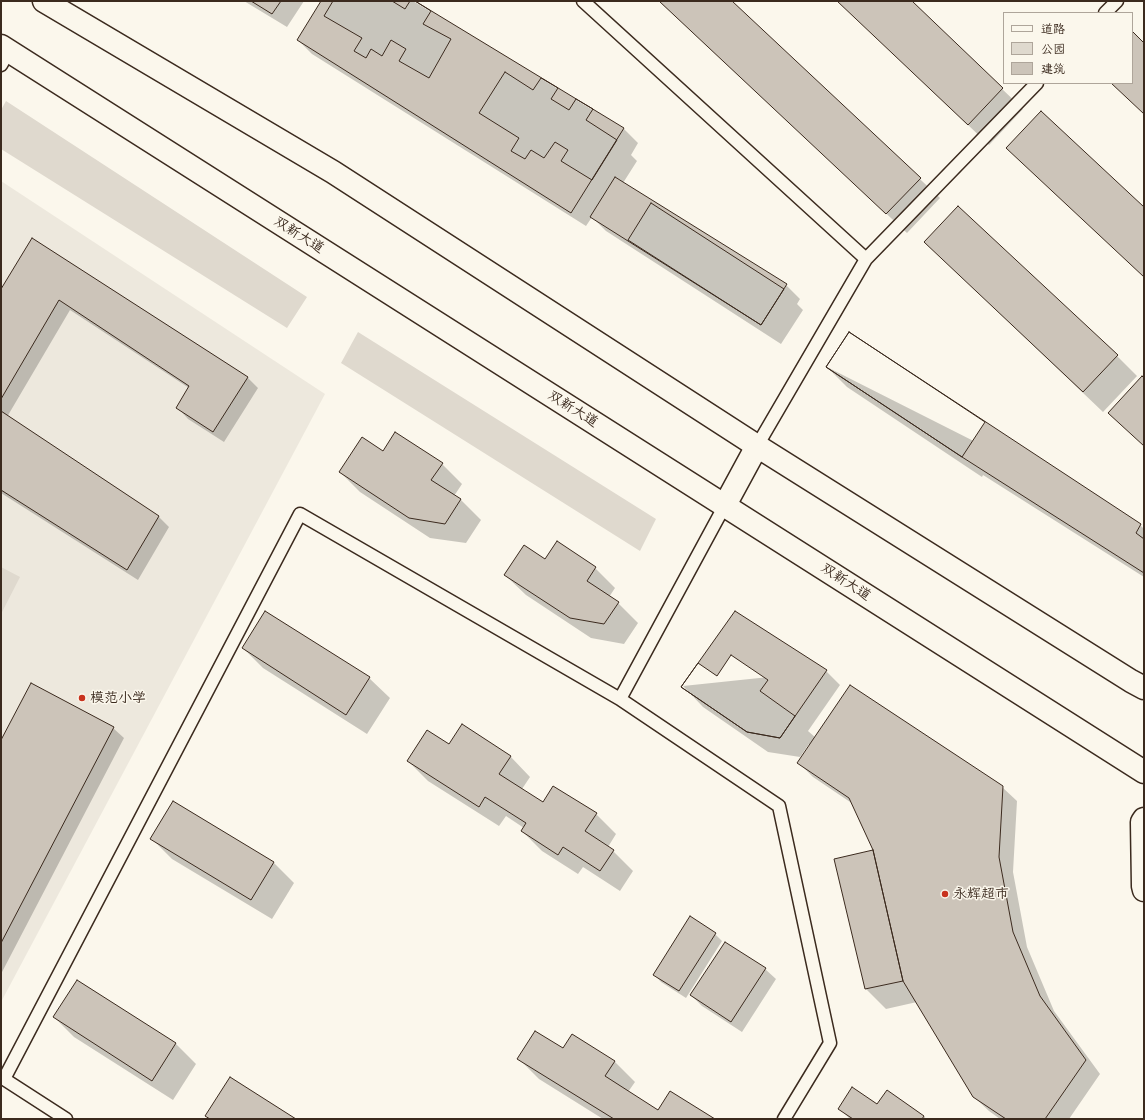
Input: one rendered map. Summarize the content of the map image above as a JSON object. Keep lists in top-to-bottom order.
{
  "streets": {
    "main road": ["双新大道"]
  },
  "places": ["模范小学", "永辉超市"],
  "legend": ["道路", "公园", "建筑"]
}
